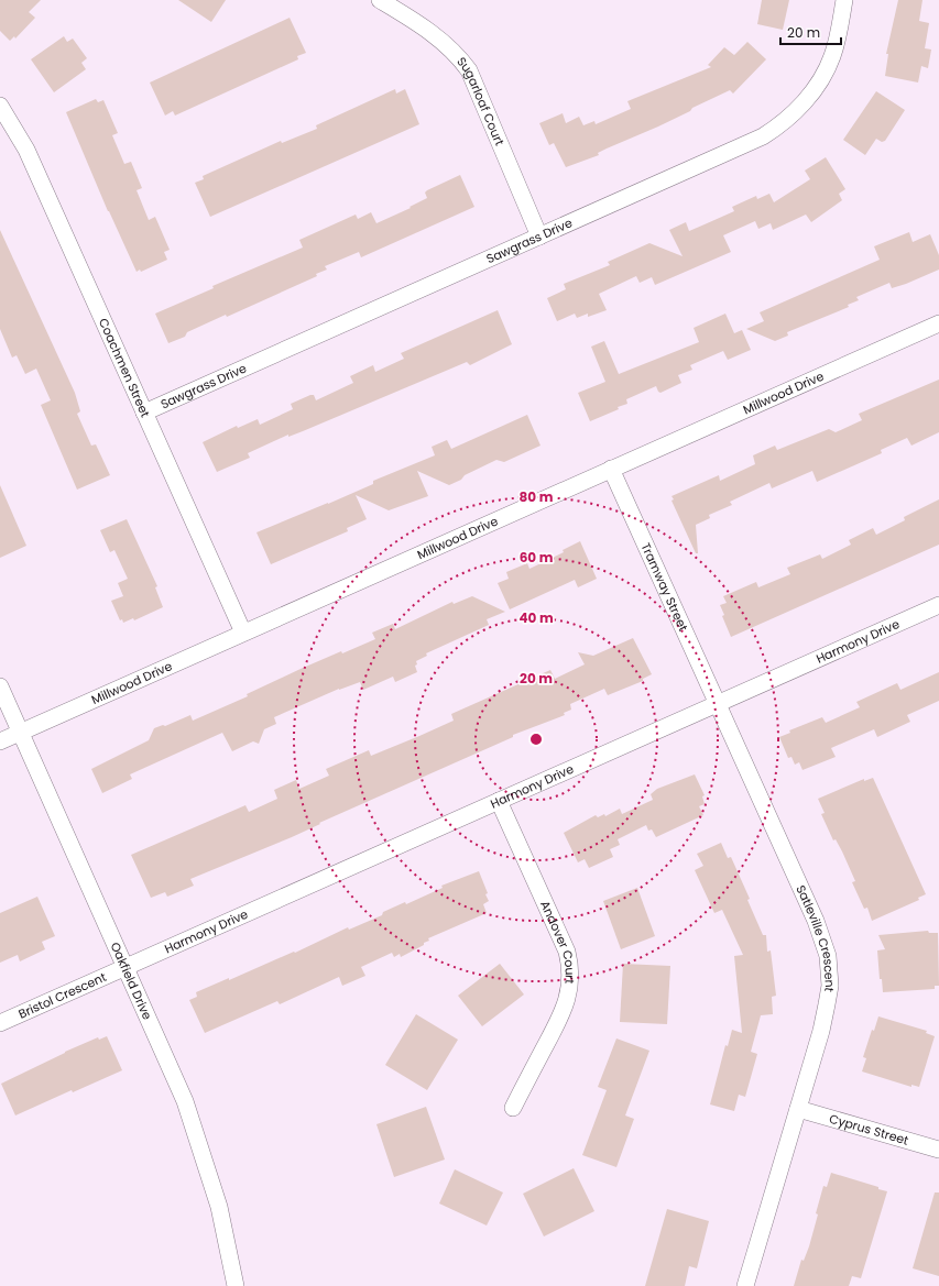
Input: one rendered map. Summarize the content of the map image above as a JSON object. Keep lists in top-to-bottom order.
{
  "streets": {
    "street": [
      "Sugarloaf Court",
      "Sawgrass Drive",
      "Coachmen Street",
      "Millwood Drive",
      "Tramway Street",
      "Harmony Drive",
      "Satleville Crescent",
      "Andover Court",
      "Oakfield Drive",
      "Bristol Crescent",
      "Cyprus Street"
    ]
  },
  "crossings": [
    ["Sugarloaf Court", "Sawgrass Drive"],
    ["Sawgrass Drive", "Coachmen Street"],
    ["Coachmen Street", "Millwood Drive"],
    ["Millwood Drive", "Tramway Street"],
    ["Millwood Drive", "Oakfield Drive"],
    ["Tramway Street", "Harmony Drive"],
    ["Tramway Street", "Satleville Crescent"],
    ["Harmony Drive", "Satleville Crescent"],
    ["Harmony Drive", "Andover Court"],
    ["Harmony Drive", "Oakfield Drive"],
    ["Harmony Drive", "Bristol Crescent"],
    ["Satleville Crescent", "Cyprus Street"],
    ["Oakfield Drive", "Bristol Crescent"]
  ],
  "scale_bar": "20 m",
  "rings": [
    "80 m",
    "60 m",
    "40 m",
    "20 m"
  ]
}
